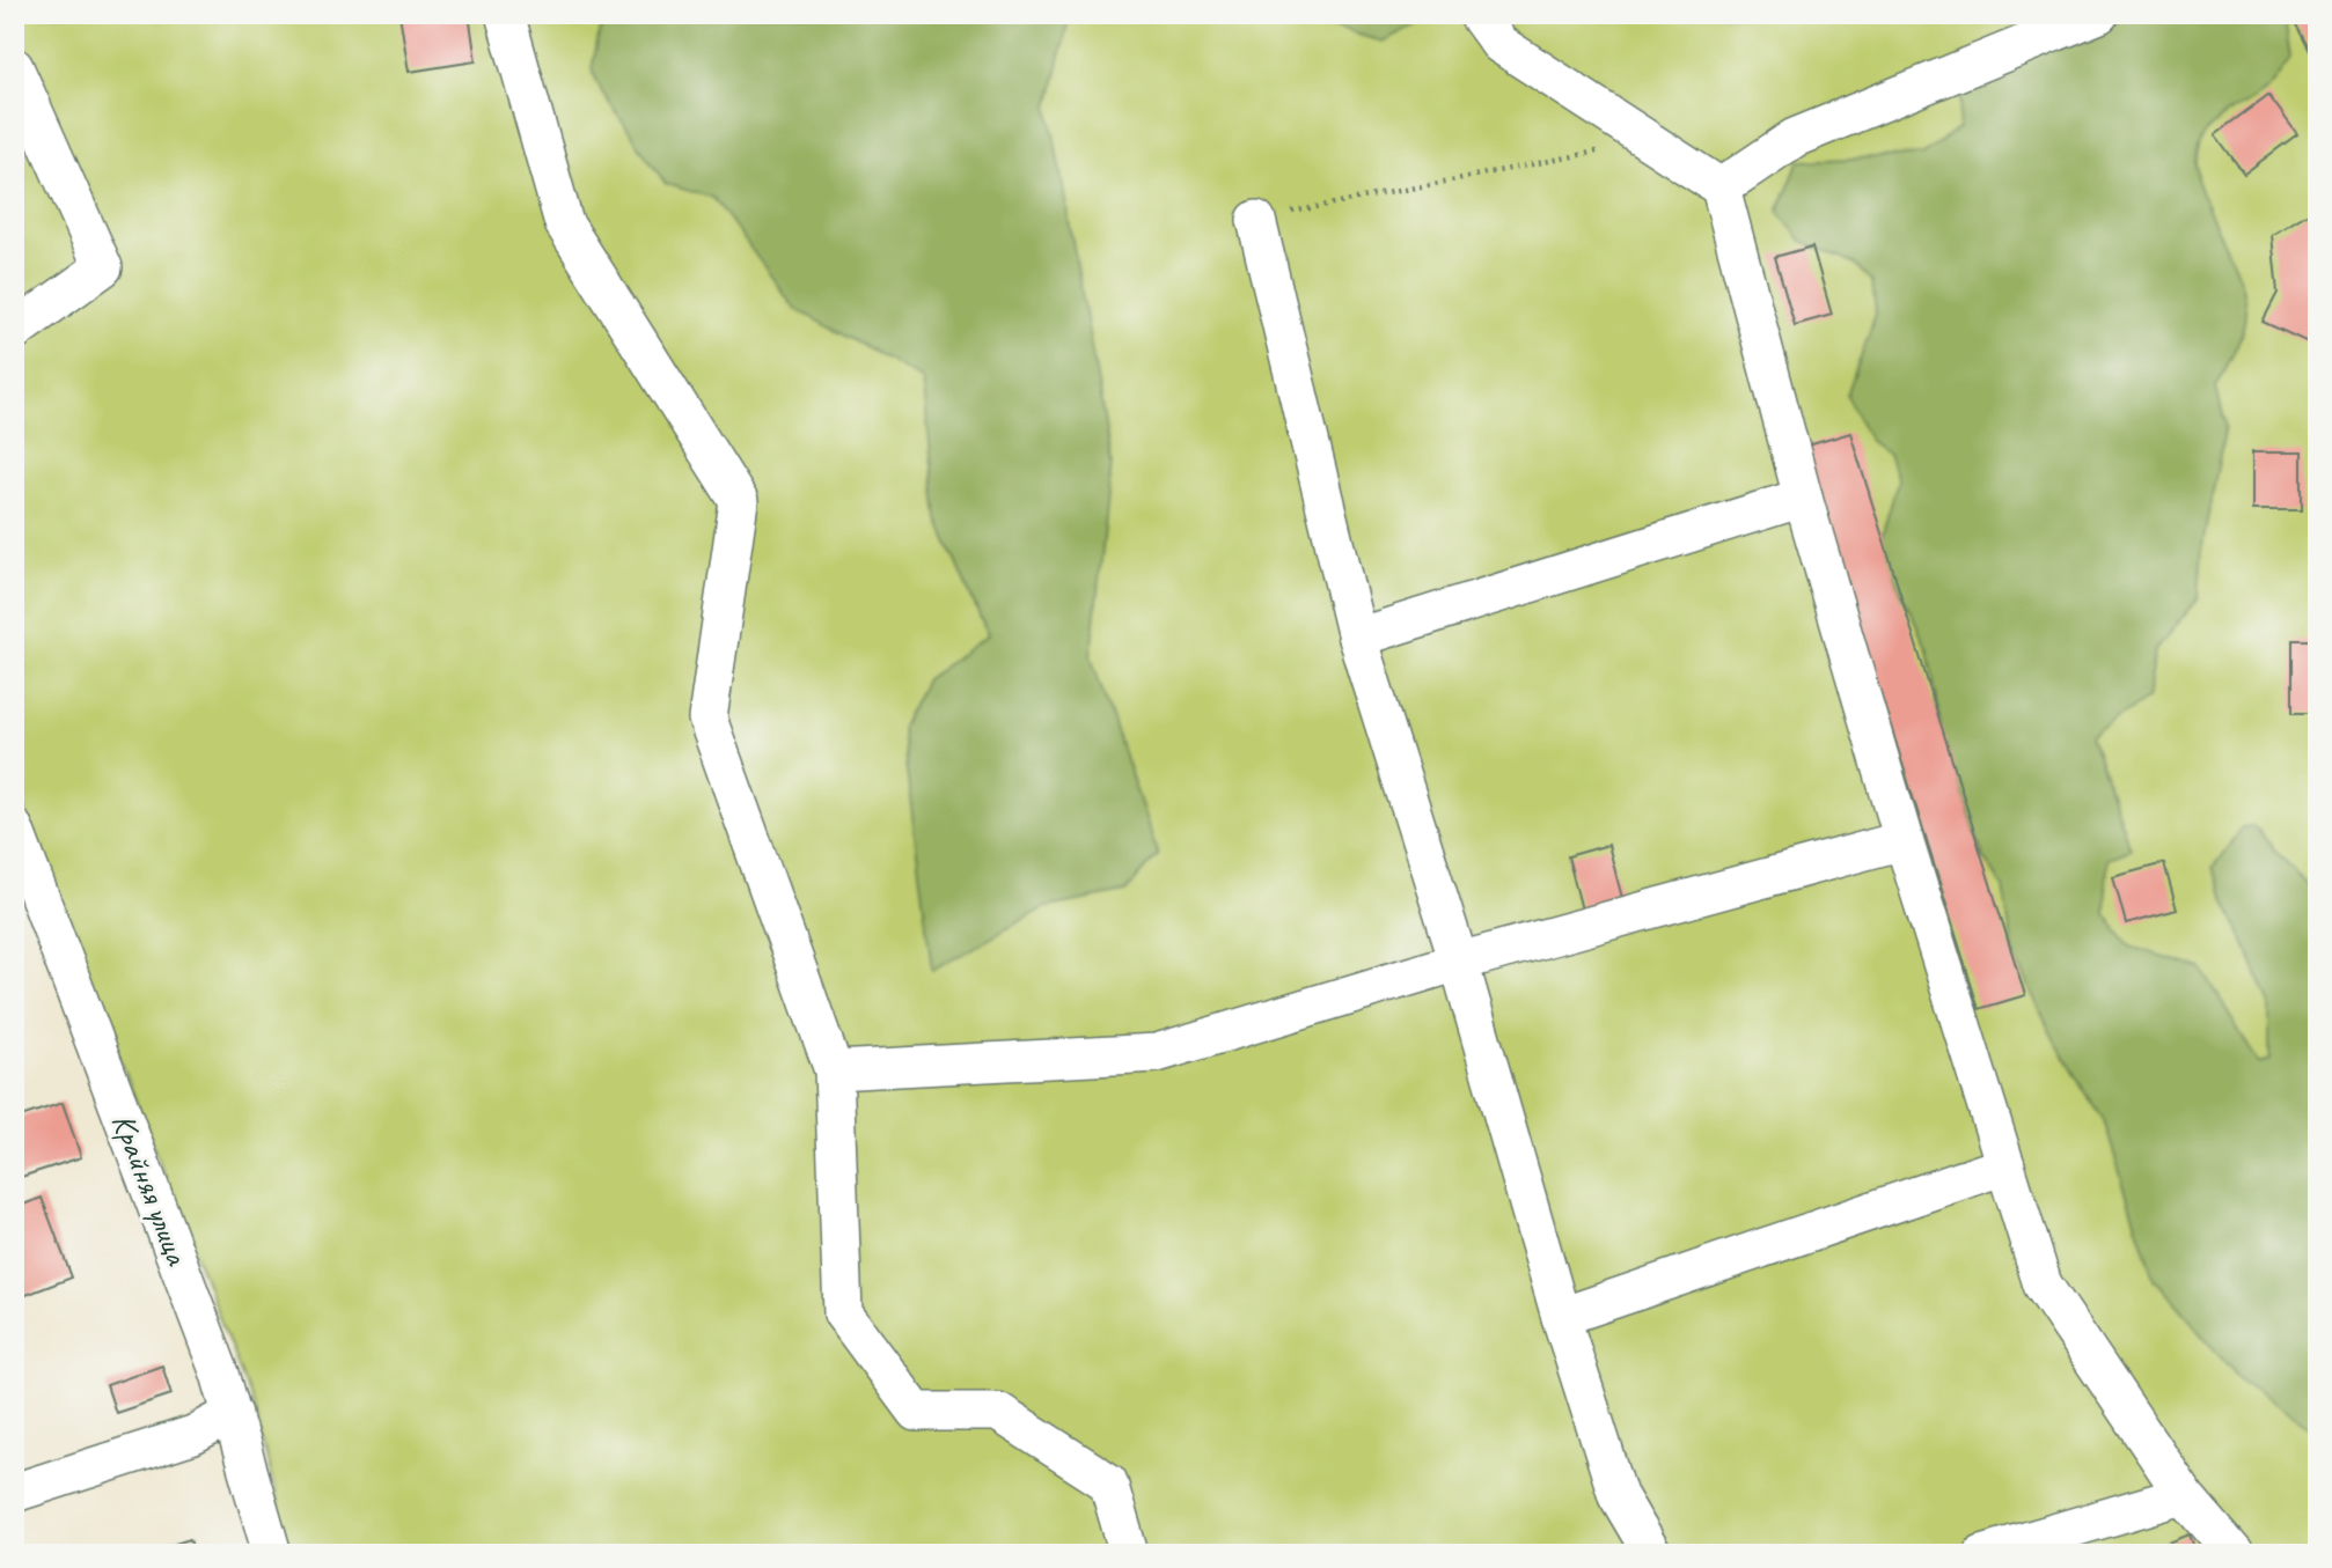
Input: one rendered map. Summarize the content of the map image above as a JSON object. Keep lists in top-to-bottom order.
{
  "streets": {
    "street": ["Крайняя улица"]
  }
}
